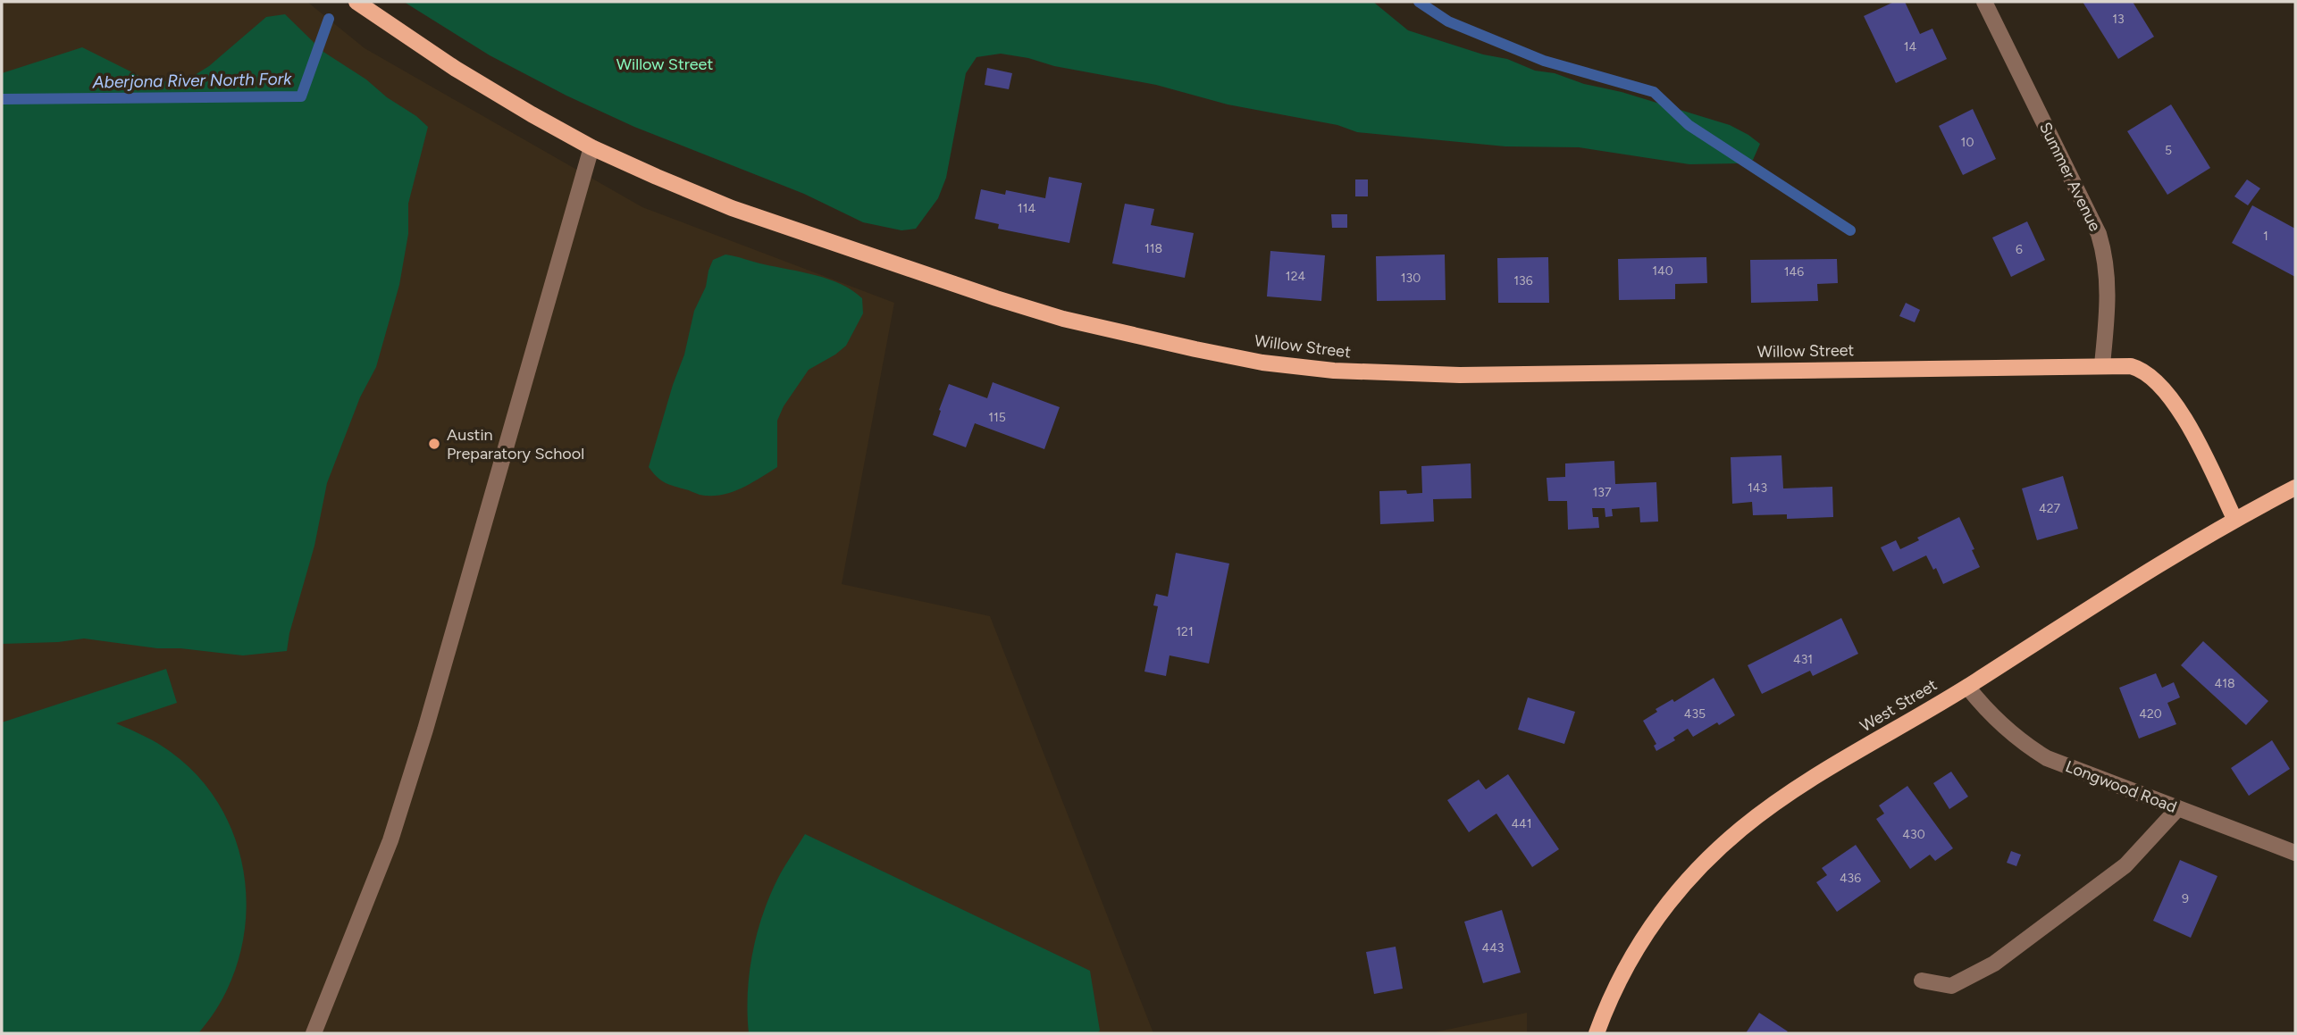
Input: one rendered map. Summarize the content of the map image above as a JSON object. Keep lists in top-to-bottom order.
{
  "streets": {
    "main road": ["Willow Street", "West Street"],
    "street": ["Summer Avenue", "Longwood Road"]
  },
  "crossings": [
    ["Summer Avenue", "Willow Street"],
    ["Willow Street", "West Street"],
    ["West Street", "Longwood Road"]
  ],
  "water": ["Aberjona River North Fork"],
  "parks": ["Willow Street"],
  "places": ["Austin Preparatory School"],
  "house_numbers": [
    "13",
    "14",
    "10",
    "5",
    "114",
    "1",
    "118",
    "6",
    "140",
    "146",
    "124",
    "130",
    "136",
    "115",
    "143",
    "137",
    "427",
    "121",
    "431",
    "418",
    "435",
    "420",
    "441",
    "430",
    "436",
    "9",
    "443"
  ]
}
